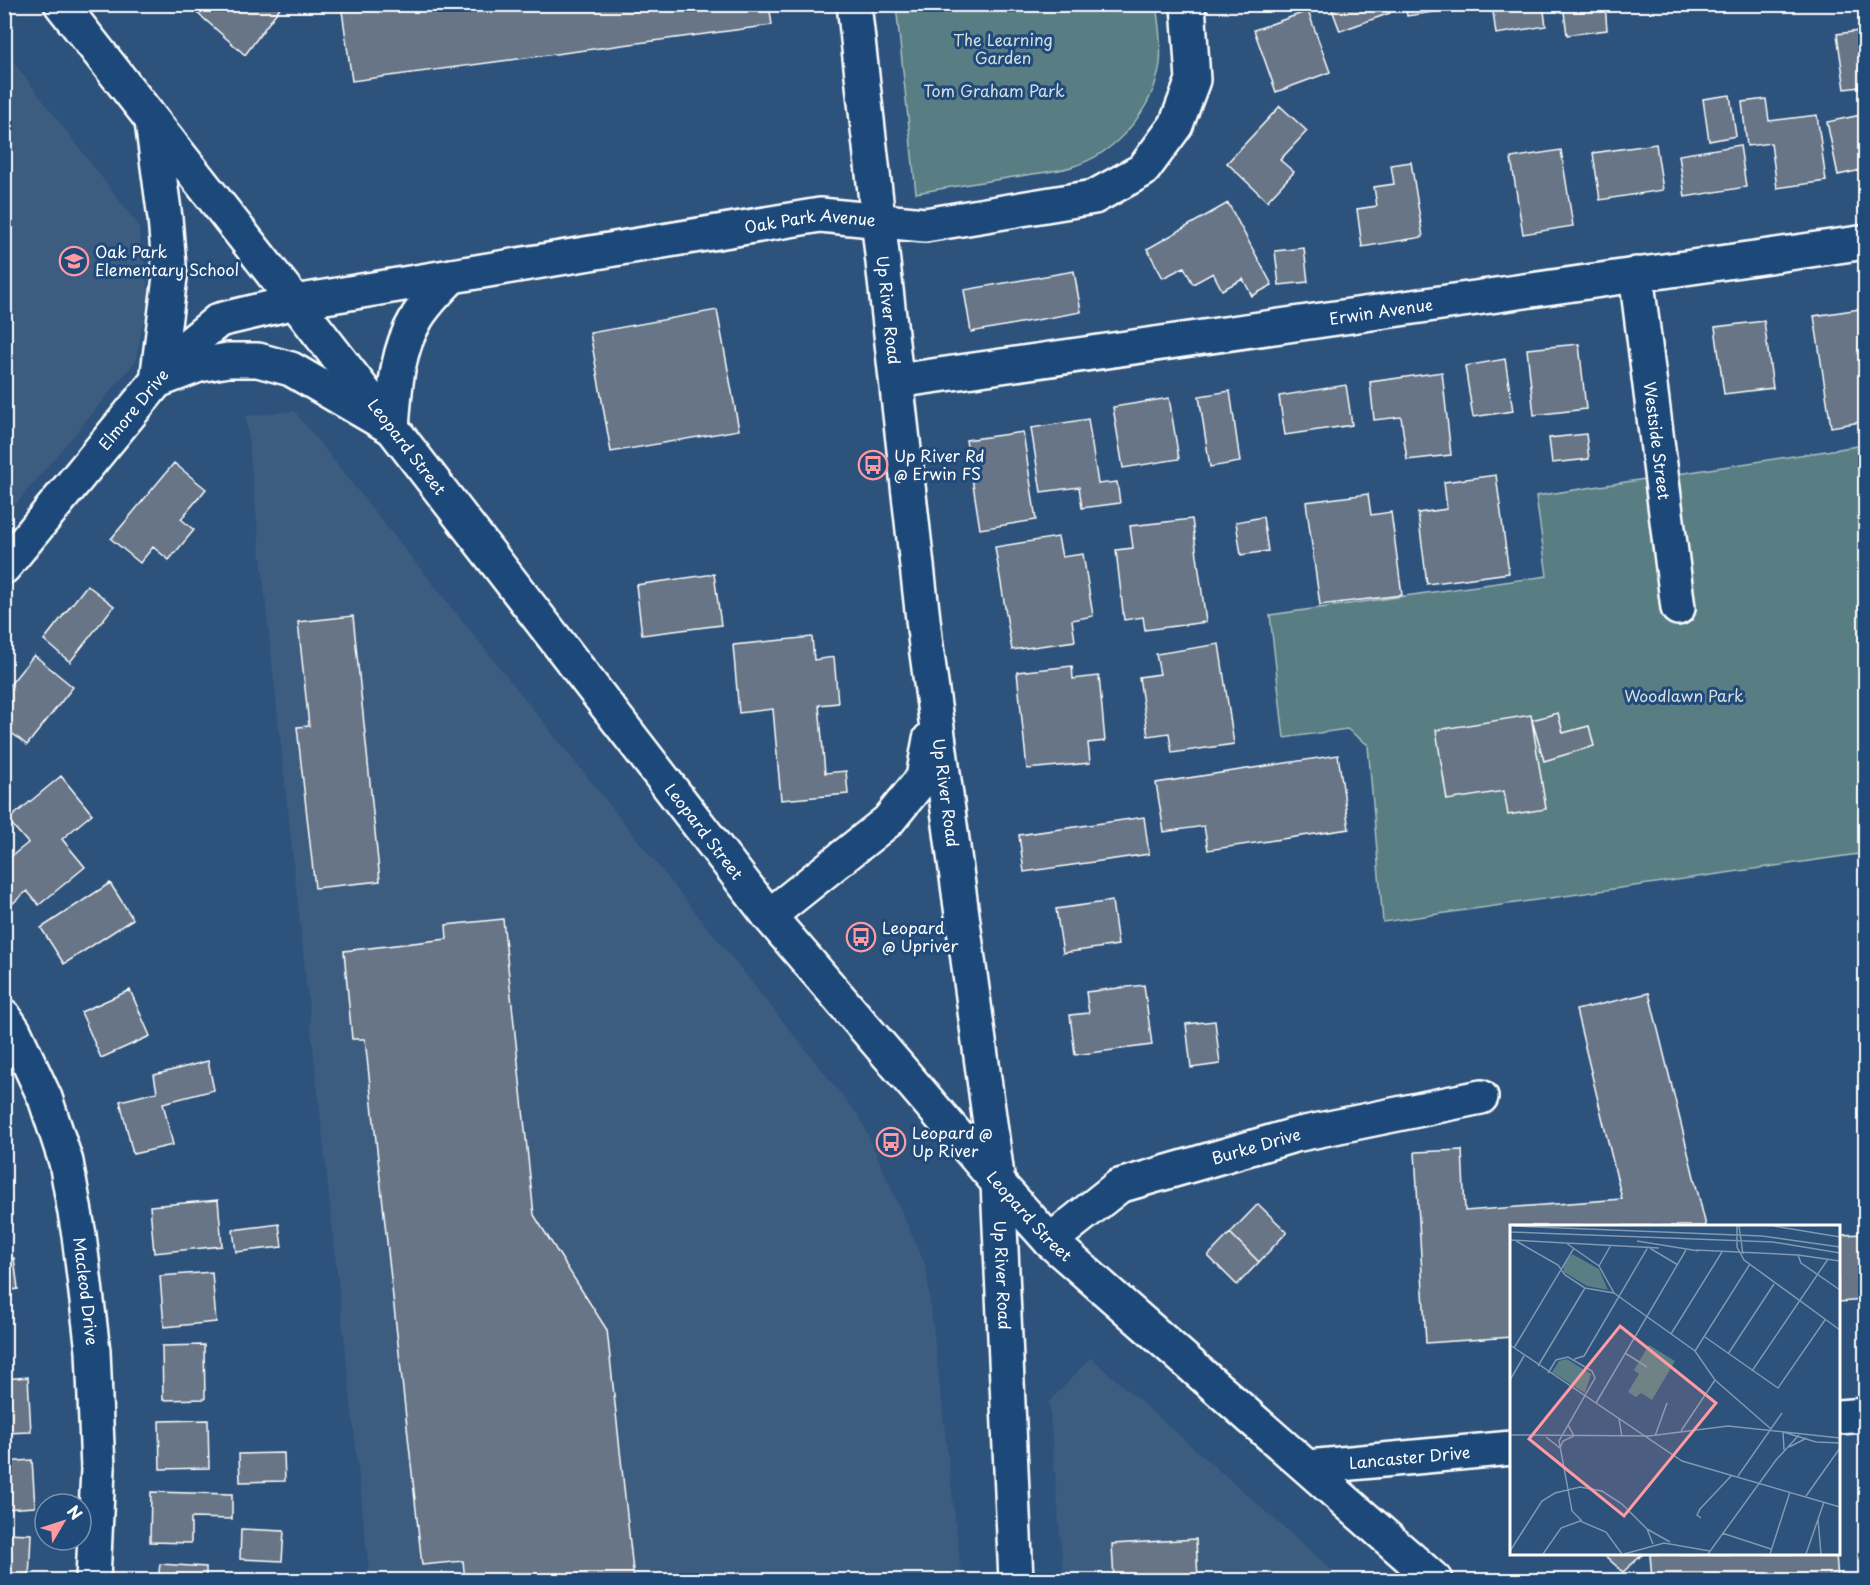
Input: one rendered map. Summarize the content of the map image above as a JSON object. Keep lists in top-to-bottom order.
{
  "streets": {
    "street": [
      "Oak Park Avenue",
      "Up River Road",
      "Erwin Avenue",
      "Elmore Drive",
      "Westside Street",
      "Leopard Street",
      "Burke Drive",
      "Macleod Drive",
      "Lancaster Drive"
    ]
  },
  "crossings": [
    ["Oak Park Avenue", "Up River Road"],
    ["Oak Park Avenue", "Elmore Drive"],
    ["Oak Park Avenue", "Leopard Street"],
    ["Up River Road", "Erwin Avenue"],
    ["Up River Road", "Leopard Street"],
    ["Erwin Avenue", "Westside Street"],
    ["Elmore Drive", "Leopard Street"],
    ["Leopard Street", "Burke Drive"],
    ["Leopard Street", "Lancaster Drive"]
  ],
  "parks": ["The Learning Garden", "Tom Graham Park", "Woodlawn Park"],
  "places": {
    "school or university": ["Oak Park Elementary School"],
    "bus stop": ["Up River Rd @ Erwin FS", "Leopard @ Upriver", "Leopard @ Up River"]
  },
  "north": "top right"
}
